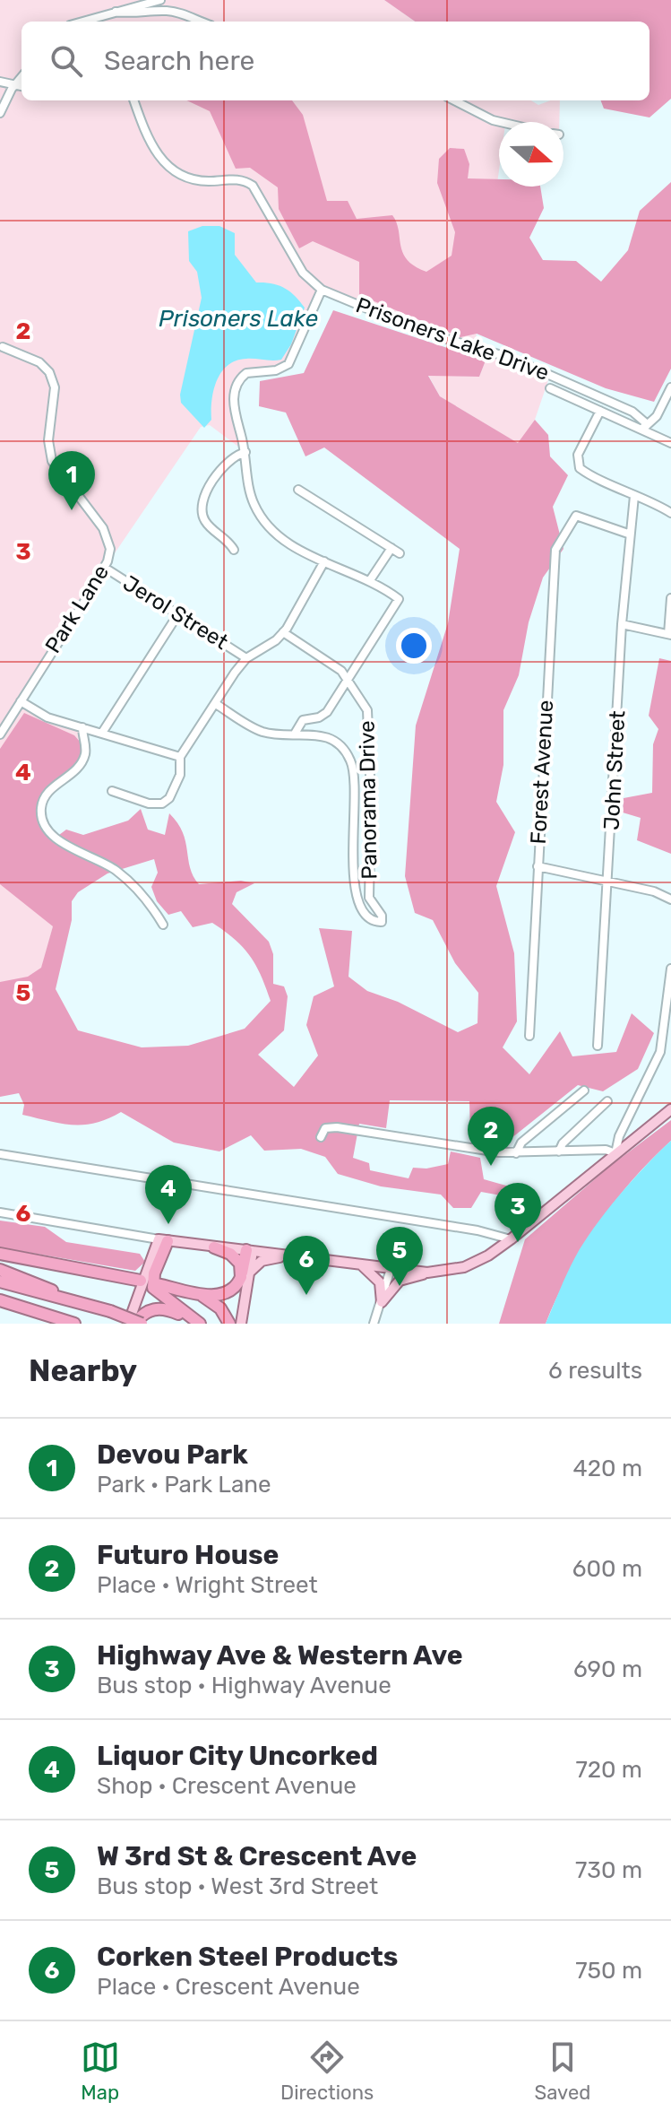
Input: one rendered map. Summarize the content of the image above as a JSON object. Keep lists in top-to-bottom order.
{
  "streets": {
    "street": [
      "Prisoners Lake Drive",
      "Park Lane",
      "Jerol Street",
      "John Street",
      "Forest Avenue",
      "Panorama Drive"
    ]
  },
  "crossings": [
    ["Park Lane", "Jerol Street"],
    ["John Street", "Forest Avenue"]
  ],
  "water": ["Prisoners Lake"],
  "north": "right",
  "page": {
    "search": "Search here",
    "pins": [
      "1",
      "2",
      "4",
      "3",
      "5",
      "6"
    ],
    "heading": ["Nearby", "6 results"],
    "list": [
      {
        "mark": "1",
        "name": "Devou Park",
        "note": "Park · Park Lane",
        "value": "420 m"
      },
      {
        "mark": "2",
        "name": "Futuro House",
        "note": "Place · Wright Street",
        "value": "600 m"
      },
      {
        "mark": "3",
        "name": "Highway Ave & Western Ave",
        "note": "Bus stop · Highway Avenue",
        "value": "690 m"
      },
      {
        "mark": "4",
        "name": "Liquor City Uncorked",
        "note": "Shop · Crescent Avenue",
        "value": "720 m"
      },
      {
        "mark": "5",
        "name": "W 3rd St & Crescent Ave",
        "note": "Bus stop · West 3rd Street",
        "value": "730 m"
      },
      {
        "mark": "6",
        "name": "Corken Steel Products",
        "note": "Place · Crescent Avenue",
        "value": "750 m"
      }
    ],
    "nav": ["Map", "Directions", "Saved"]
  },
  "grid": {
    "rows": [
      "2",
      "3",
      "4",
      "5",
      "6"
    ]
  }
}
